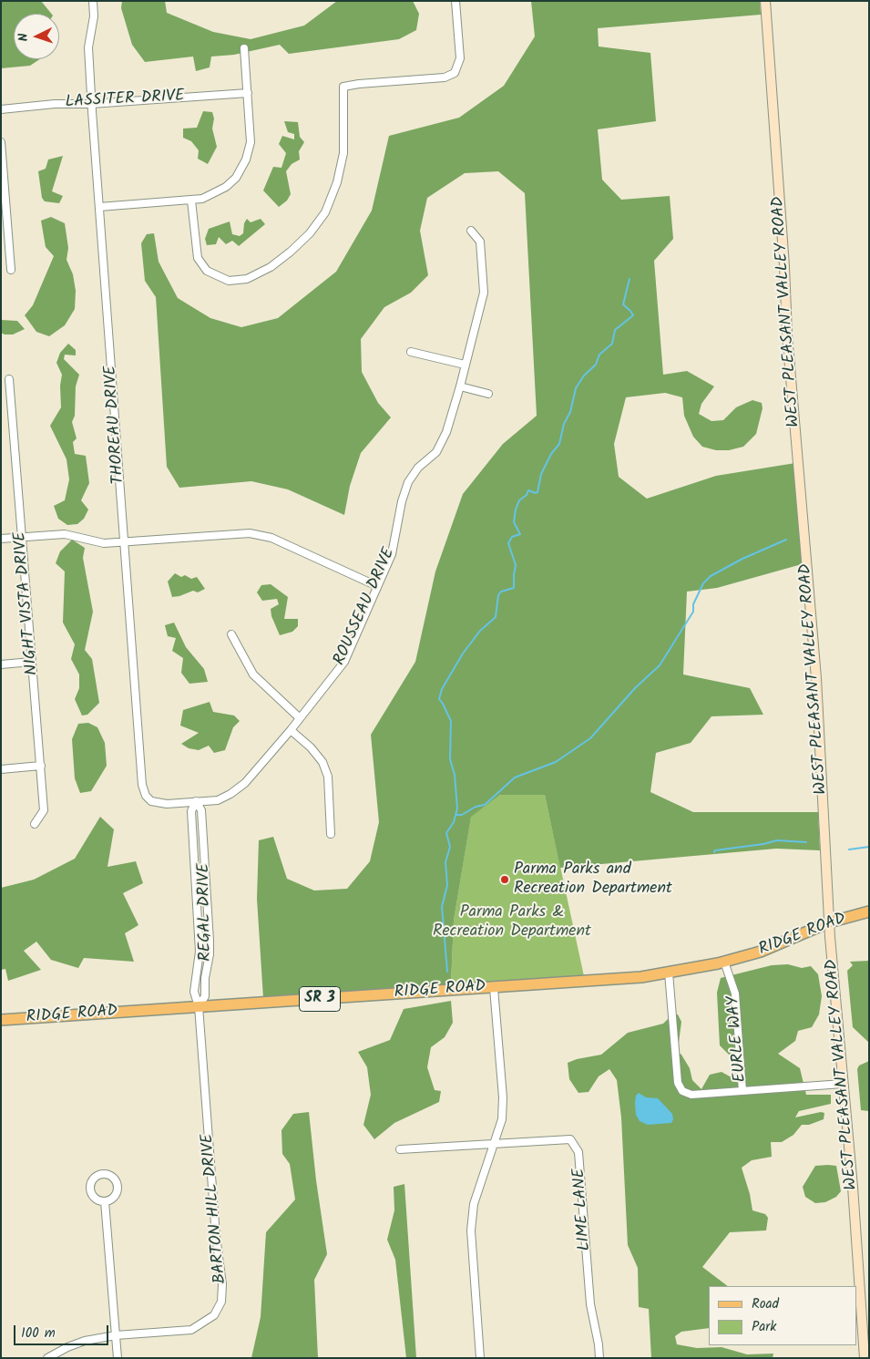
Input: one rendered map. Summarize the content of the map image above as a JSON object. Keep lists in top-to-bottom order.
{
  "streets": {
    "main road": ["WEST PLEASANT VALLEY ROAD", "RIDGE ROAD", "SR 3"],
    "street": [
      "LASSITER DRIVE",
      "THOREAU DRIVE",
      "NIGHT VISTA DRIVE",
      "ROUSSEAU DRIVE",
      "REGAL DRIVE",
      "EURLE WAY",
      "BARTON HILL DRIVE",
      "LIME LANE"
    ]
  },
  "crossings": [
    ["LASSITER DRIVE", "THOREAU DRIVE"],
    ["WEST PLEASANT VALLEY ROAD", "RIDGE ROAD"],
    ["THOREAU DRIVE", "ROUSSEAU DRIVE"],
    ["THOREAU DRIVE", "REGAL DRIVE"],
    ["ROUSSEAU DRIVE", "REGAL DRIVE"],
    ["REGAL DRIVE", "RIDGE ROAD"],
    ["REGAL DRIVE", "BARTON HILL DRIVE"],
    ["RIDGE ROAD", "EURLE WAY"],
    ["RIDGE ROAD", "BARTON HILL DRIVE"]
  ],
  "parks": ["Parma Parks & Recreation Department"],
  "places": ["Parma Parks and Recreation Department"],
  "legend": ["Road", "Park"],
  "scale_bar": "100 m",
  "north": "left"
}
